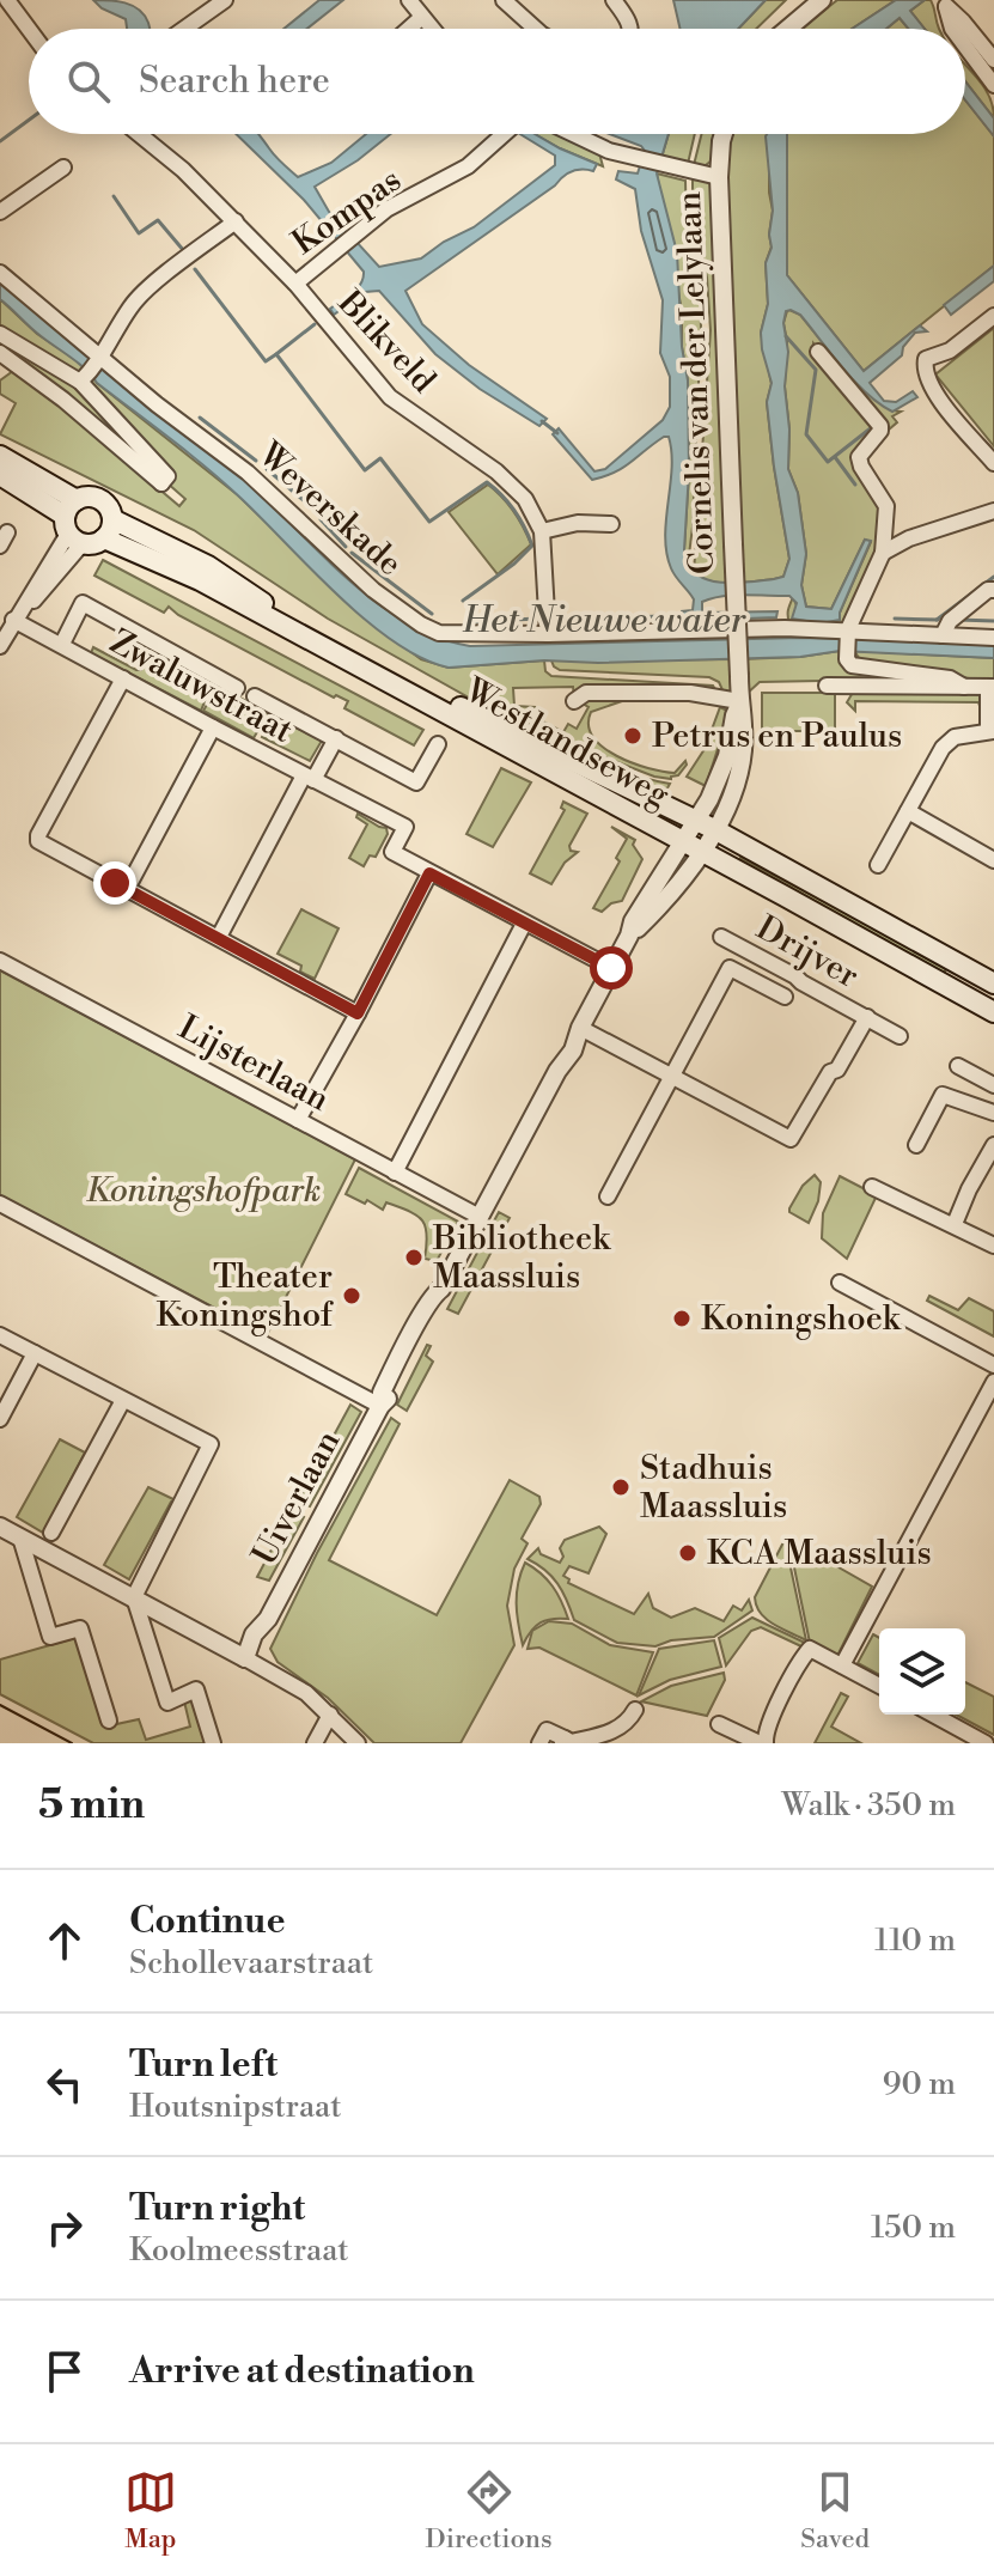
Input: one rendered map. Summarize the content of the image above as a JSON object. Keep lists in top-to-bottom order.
{
  "streets": {
    "main road": ["Westlandseweg"],
    "street": [
      "Kompas",
      "Blikveld",
      "Cornelis van der Lelylaan",
      "Weverskade",
      "Zwaluwstraat",
      "Drijver",
      "Lijsterlaan",
      "Uiverlaan"
    ]
  },
  "crossings": [
    ["Kompas", "Blikveld"],
    ["Blikveld", "Weverskade"],
    ["Cornelis van der Lelylaan", "Westlandseweg"],
    ["Cornelis van der Lelylaan", "Uiverlaan"],
    ["Westlandseweg", "Uiverlaan"],
    ["Lijsterlaan", "Uiverlaan"]
  ],
  "water": ["Het Nieuwe water"],
  "parks": ["Koningshofpark"],
  "places": [
    "Petrus en Paulus",
    "Bibliotheek Maassluis",
    "Theater Koningshof",
    "Koningshoek",
    "Stadhuis Maassluis",
    "KCA Maassluis"
  ],
  "page": {
    "search": "Search here",
    "heading": ["5 min", "Walk · 350 m"],
    "list": [
      ["Continue", "Schollevaarstraat", "110 m"],
      ["Turn left", "Houtsnipstraat", "90 m"],
      ["Turn right", "Koolmeesstraat", "150 m"],
      "Arrive at destination"
    ],
    "nav": ["Map", "Directions", "Saved"]
  }
}
